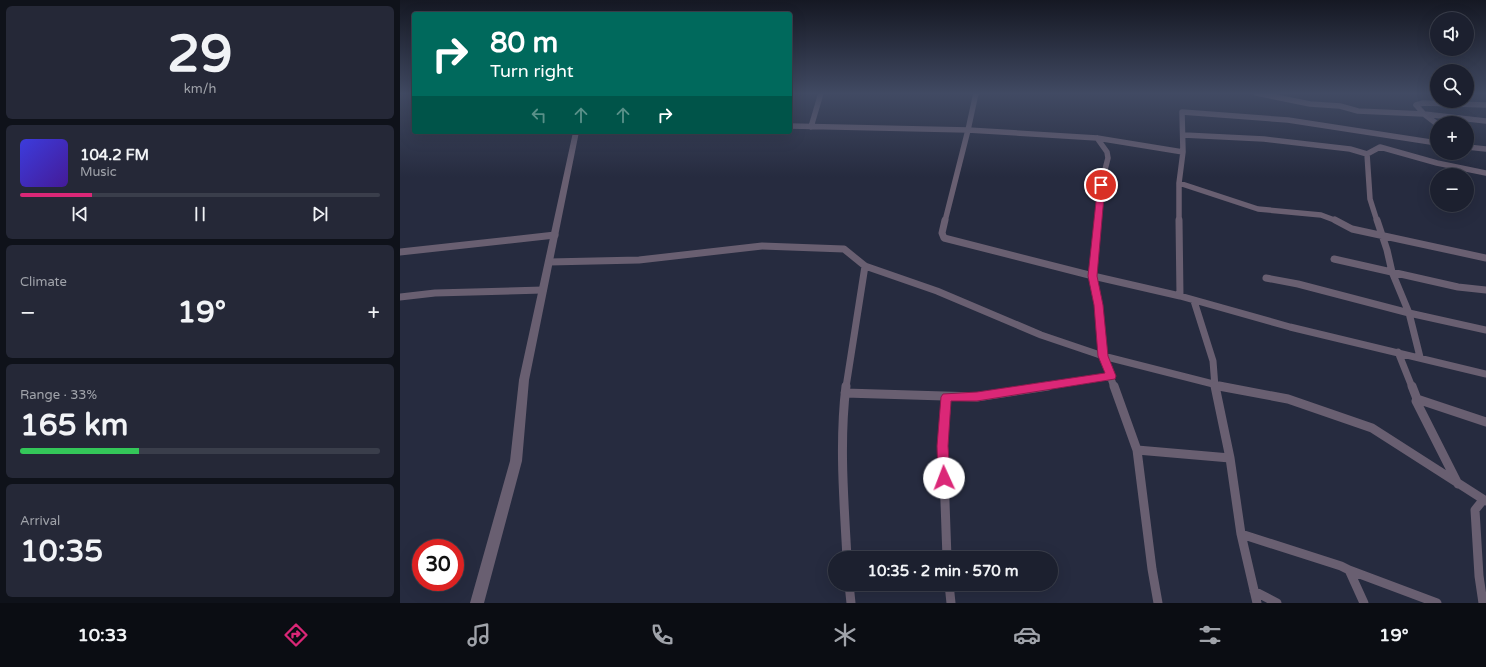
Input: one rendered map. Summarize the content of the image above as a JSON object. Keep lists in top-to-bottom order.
{
  "page": {
    "tile": [
      ["29", "km/h"],
      "Climate",
      ["Range · 33%", "165 km"],
      ["Arrival", "10:35"]
    ],
    "map_buttons": ["+", "−"],
    "turn": ["80 m", "Turn right"],
    "song": ["104.2 FM", "Music"],
    "heat": ["−", "19°", "+"],
    "limit": "30",
    "trip": "10:35 · 2 min · 570 m",
    "tabs": ["10:33", "19°"]
  }
}
